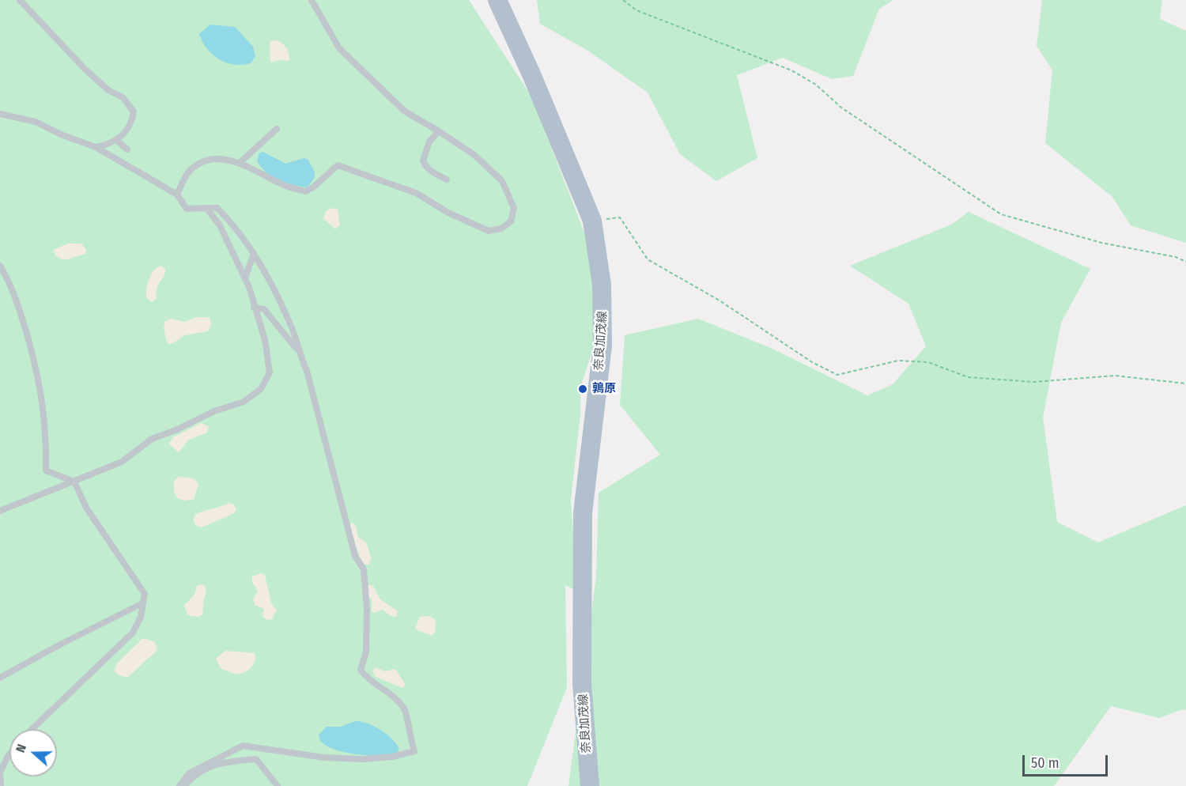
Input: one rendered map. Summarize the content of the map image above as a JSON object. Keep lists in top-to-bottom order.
{
  "streets": {
    "main road": ["奈良加茂線"]
  },
  "places": ["鶉原"],
  "scale_bar": "50 m",
  "north": "left"
}
